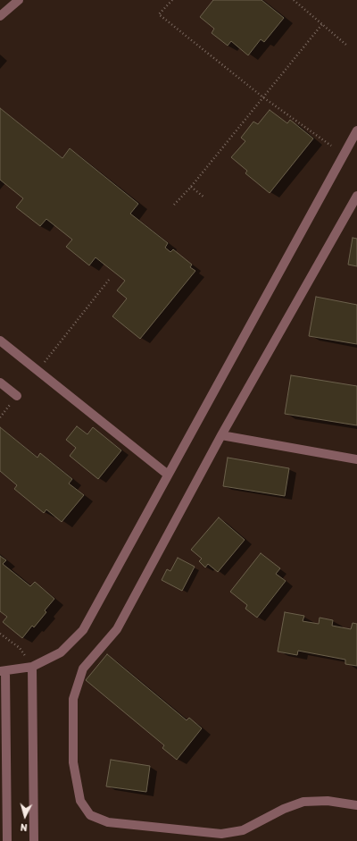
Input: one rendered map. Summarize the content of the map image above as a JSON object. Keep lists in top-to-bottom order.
{
  "north": "bottom"
}
